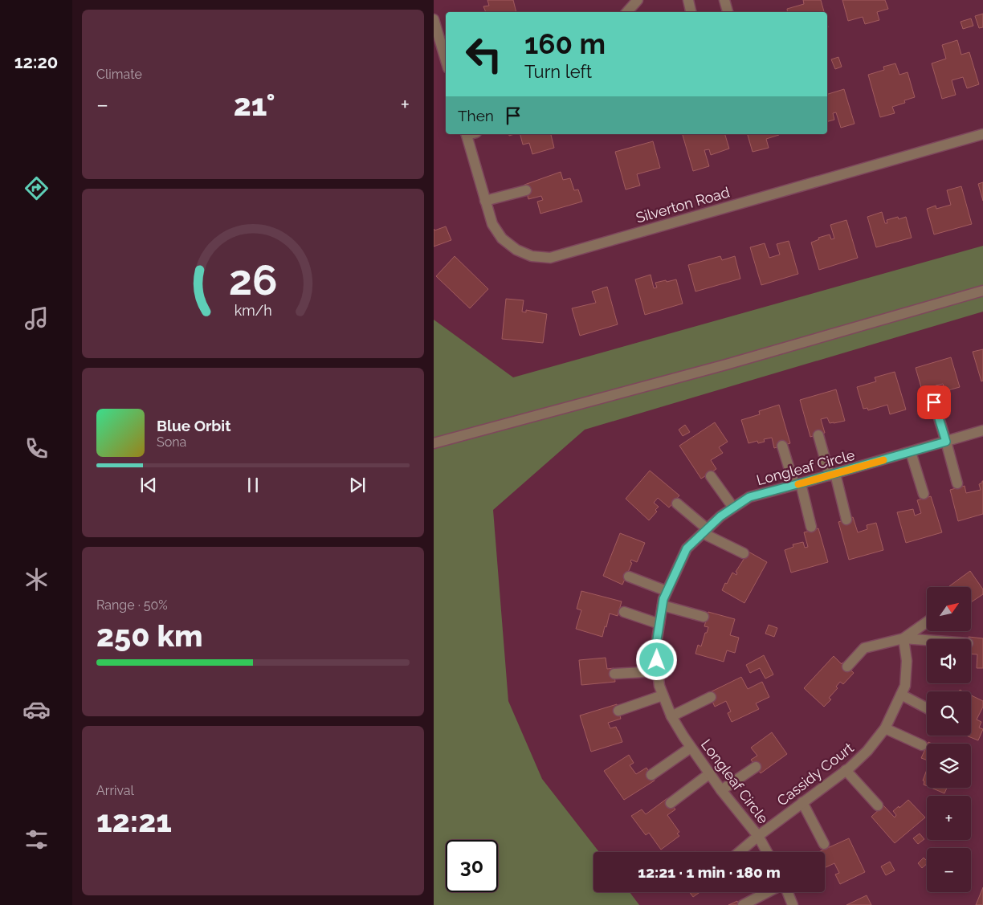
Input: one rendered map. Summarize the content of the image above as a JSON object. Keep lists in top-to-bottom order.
{
  "streets": {
    "street": ["Silverton Road", "Longleaf Circle", "Cassidy Court"]
  },
  "crossings": [
    ["Longleaf Circle", "Cassidy Court"]
  ],
  "north": "top right",
  "page": {
    "tabs": "12:20",
    "tile": [
      "Climate",
      ["Range · 50%", "250 km"],
      ["Arrival", "12:21"]
    ],
    "turn": ["160 m", "Turn left"],
    "heat": ["−", "21°", "+"],
    "then": "Then",
    "song": ["Blue Orbit", "Sona"],
    "map_buttons": ["+", "−"],
    "limit": "30",
    "trip": "12:21 · 1 min · 180 m",
    "gauge": ["26", "km/h"]
  }
}
